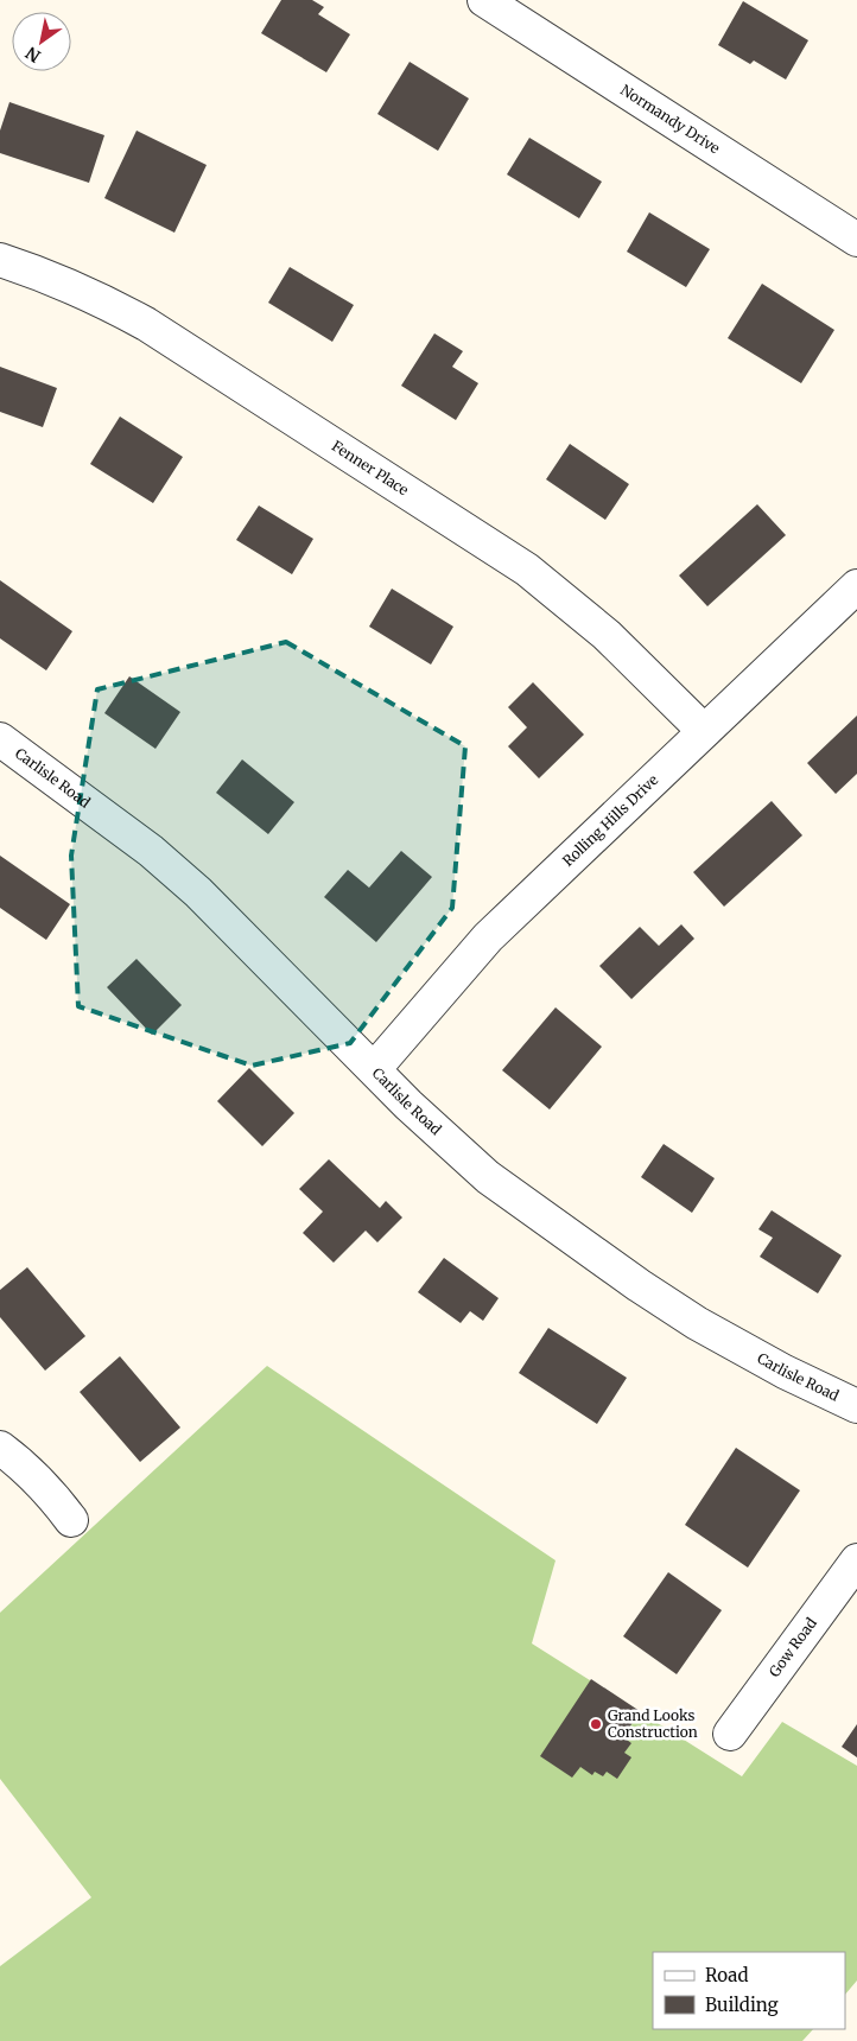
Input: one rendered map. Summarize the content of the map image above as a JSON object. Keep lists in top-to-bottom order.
{
  "streets": {
    "street": [
      "Normandy Drive",
      "Fenner Place",
      "Carlisle Road",
      "Rolling Hills Drive",
      "Gow Road"
    ]
  },
  "crossings": [
    ["Fenner Place", "Rolling Hills Drive"],
    ["Carlisle Road", "Rolling Hills Drive"]
  ],
  "places": ["Grand Looks Construction"],
  "legend": ["Road", "Building"],
  "north": "bottom left"
}
